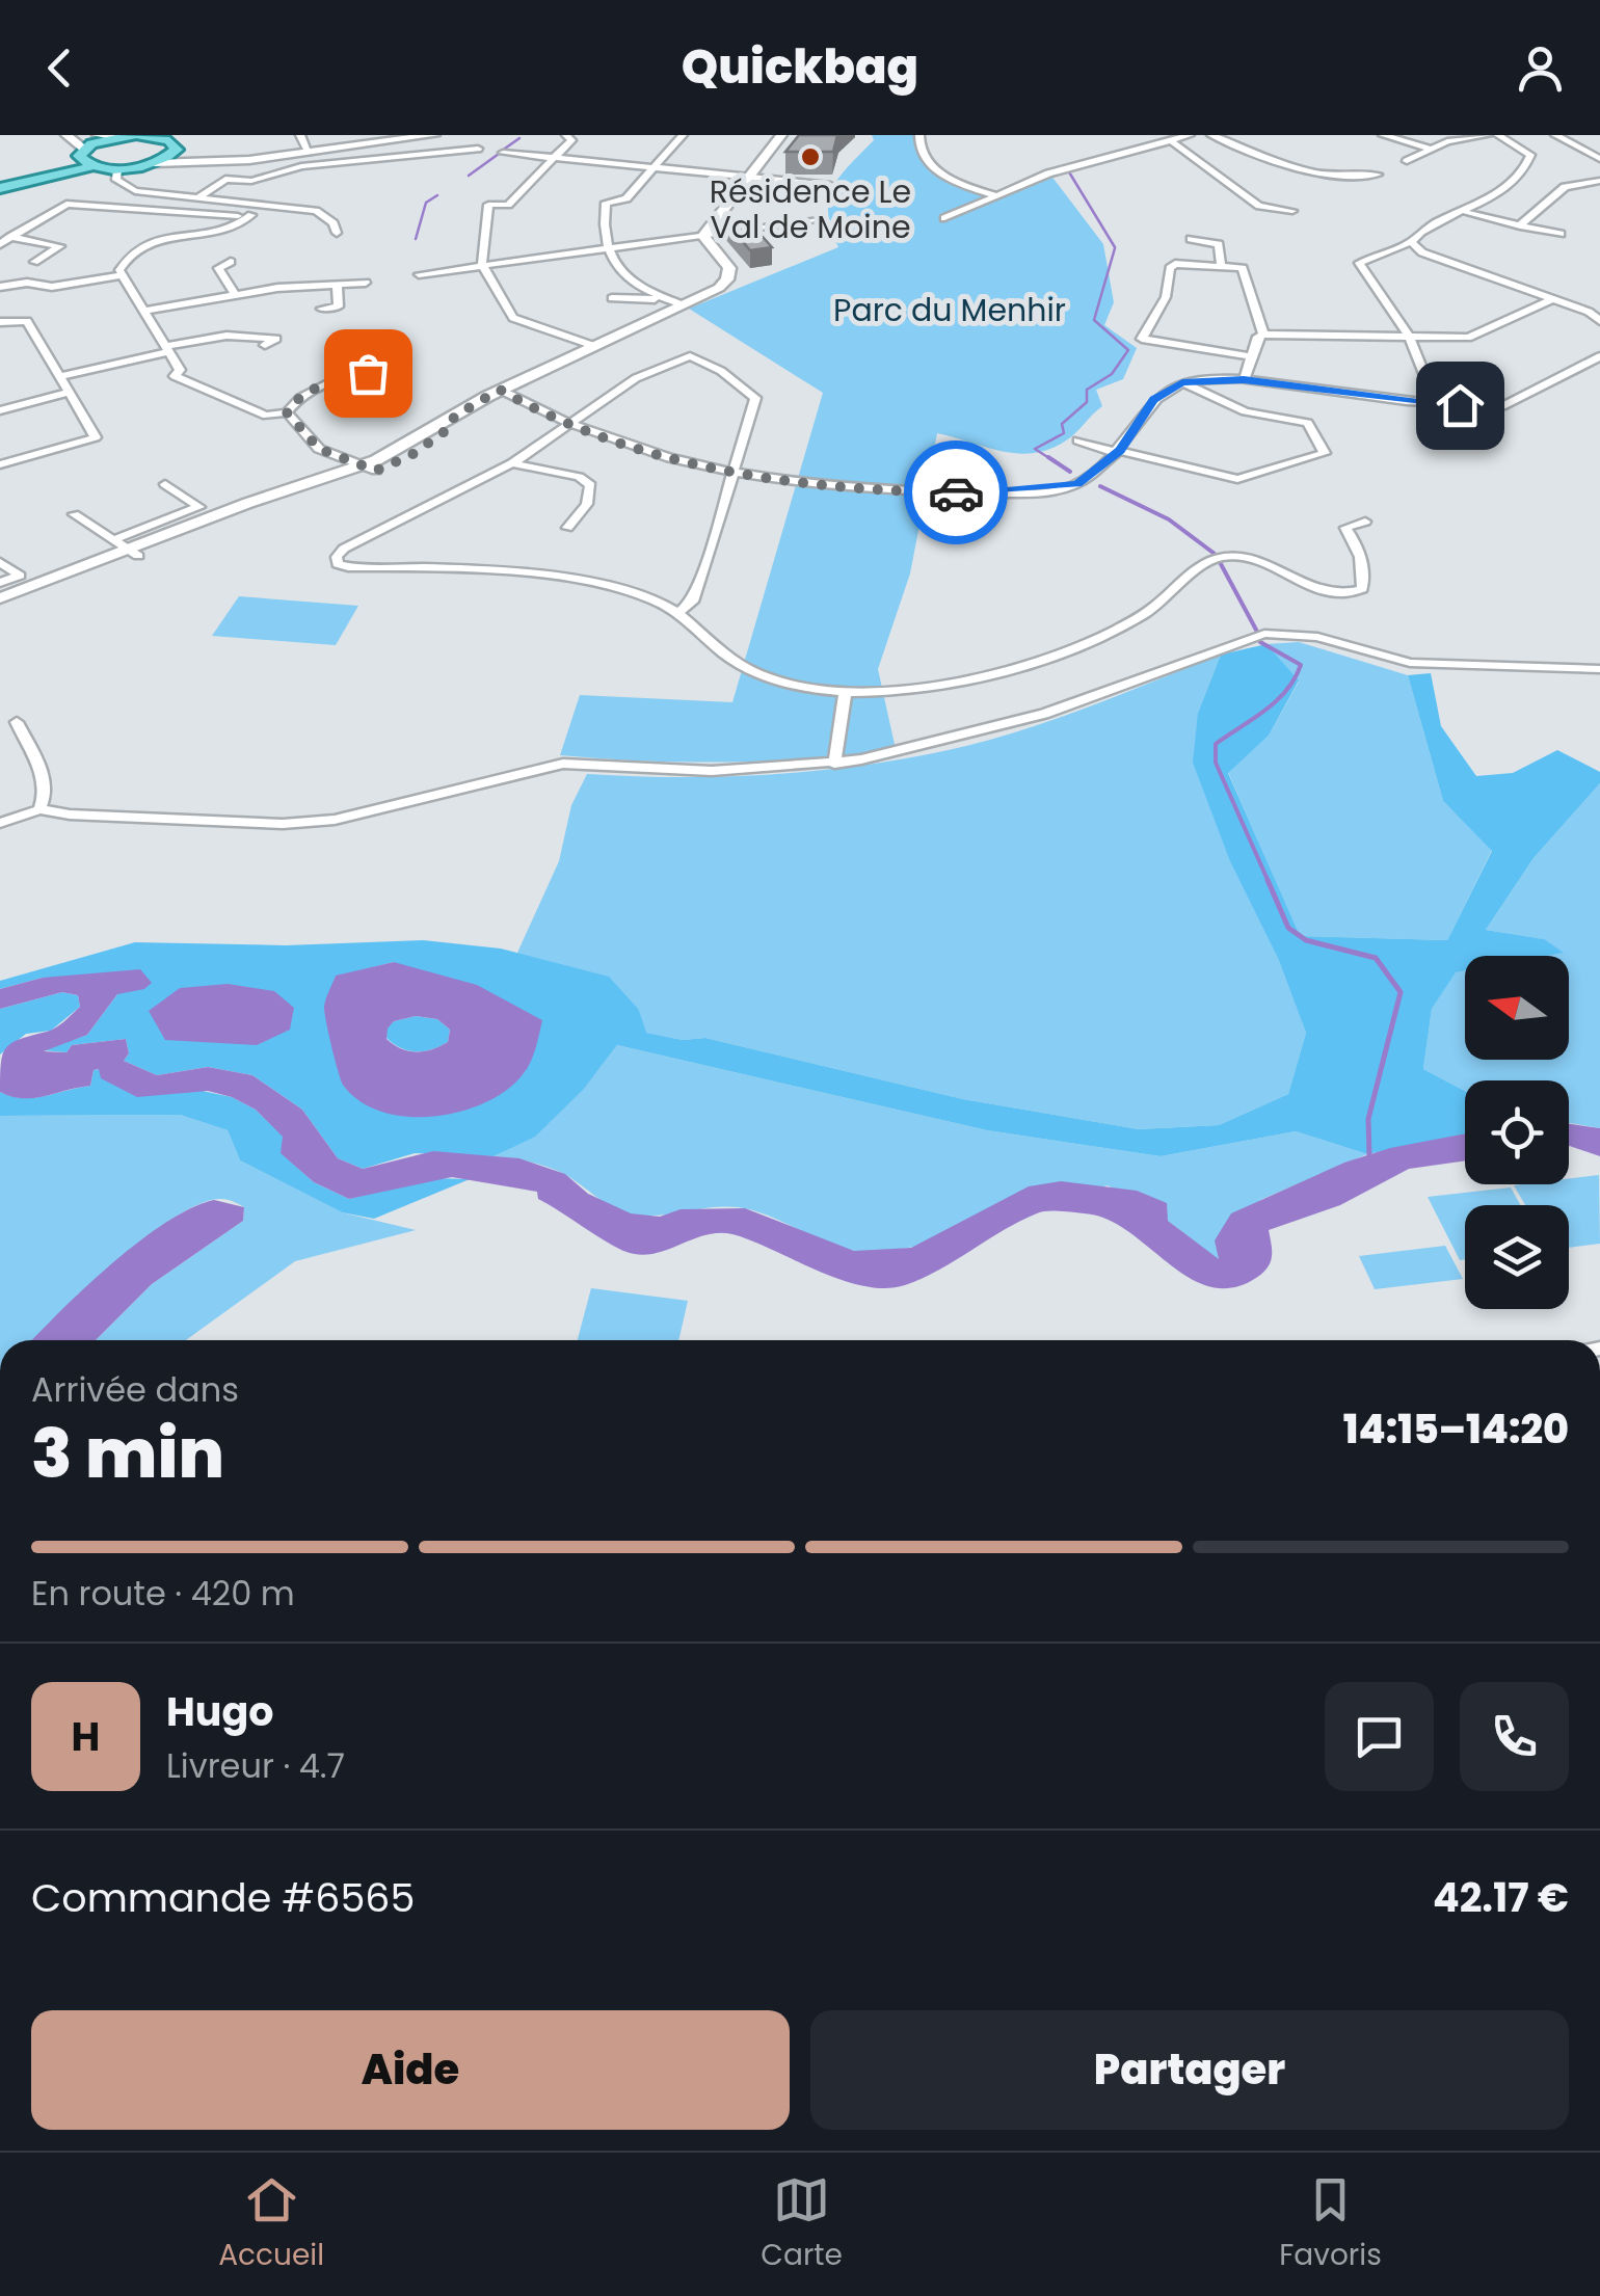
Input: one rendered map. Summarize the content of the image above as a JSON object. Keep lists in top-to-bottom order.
{
  "parks": ["Parc du Menhir"],
  "places": ["Résidence Le Val de Moine"],
  "north": "left",
  "page": {
    "header": "Quickbag",
    "heading": ["3 min", "Arrivée dans", "14:15–14:20"],
    "panel": [
      "Hugo",
      "Livreur · 4.7",
      "Commande #6565",
      "42.17 €"
    ],
    "bar": "En route · 420 m",
    "round": "H",
    "buttons": ["Aide", "Partager"],
    "tabs": ["Accueil", "Carte", "Favoris"]
  }
}
